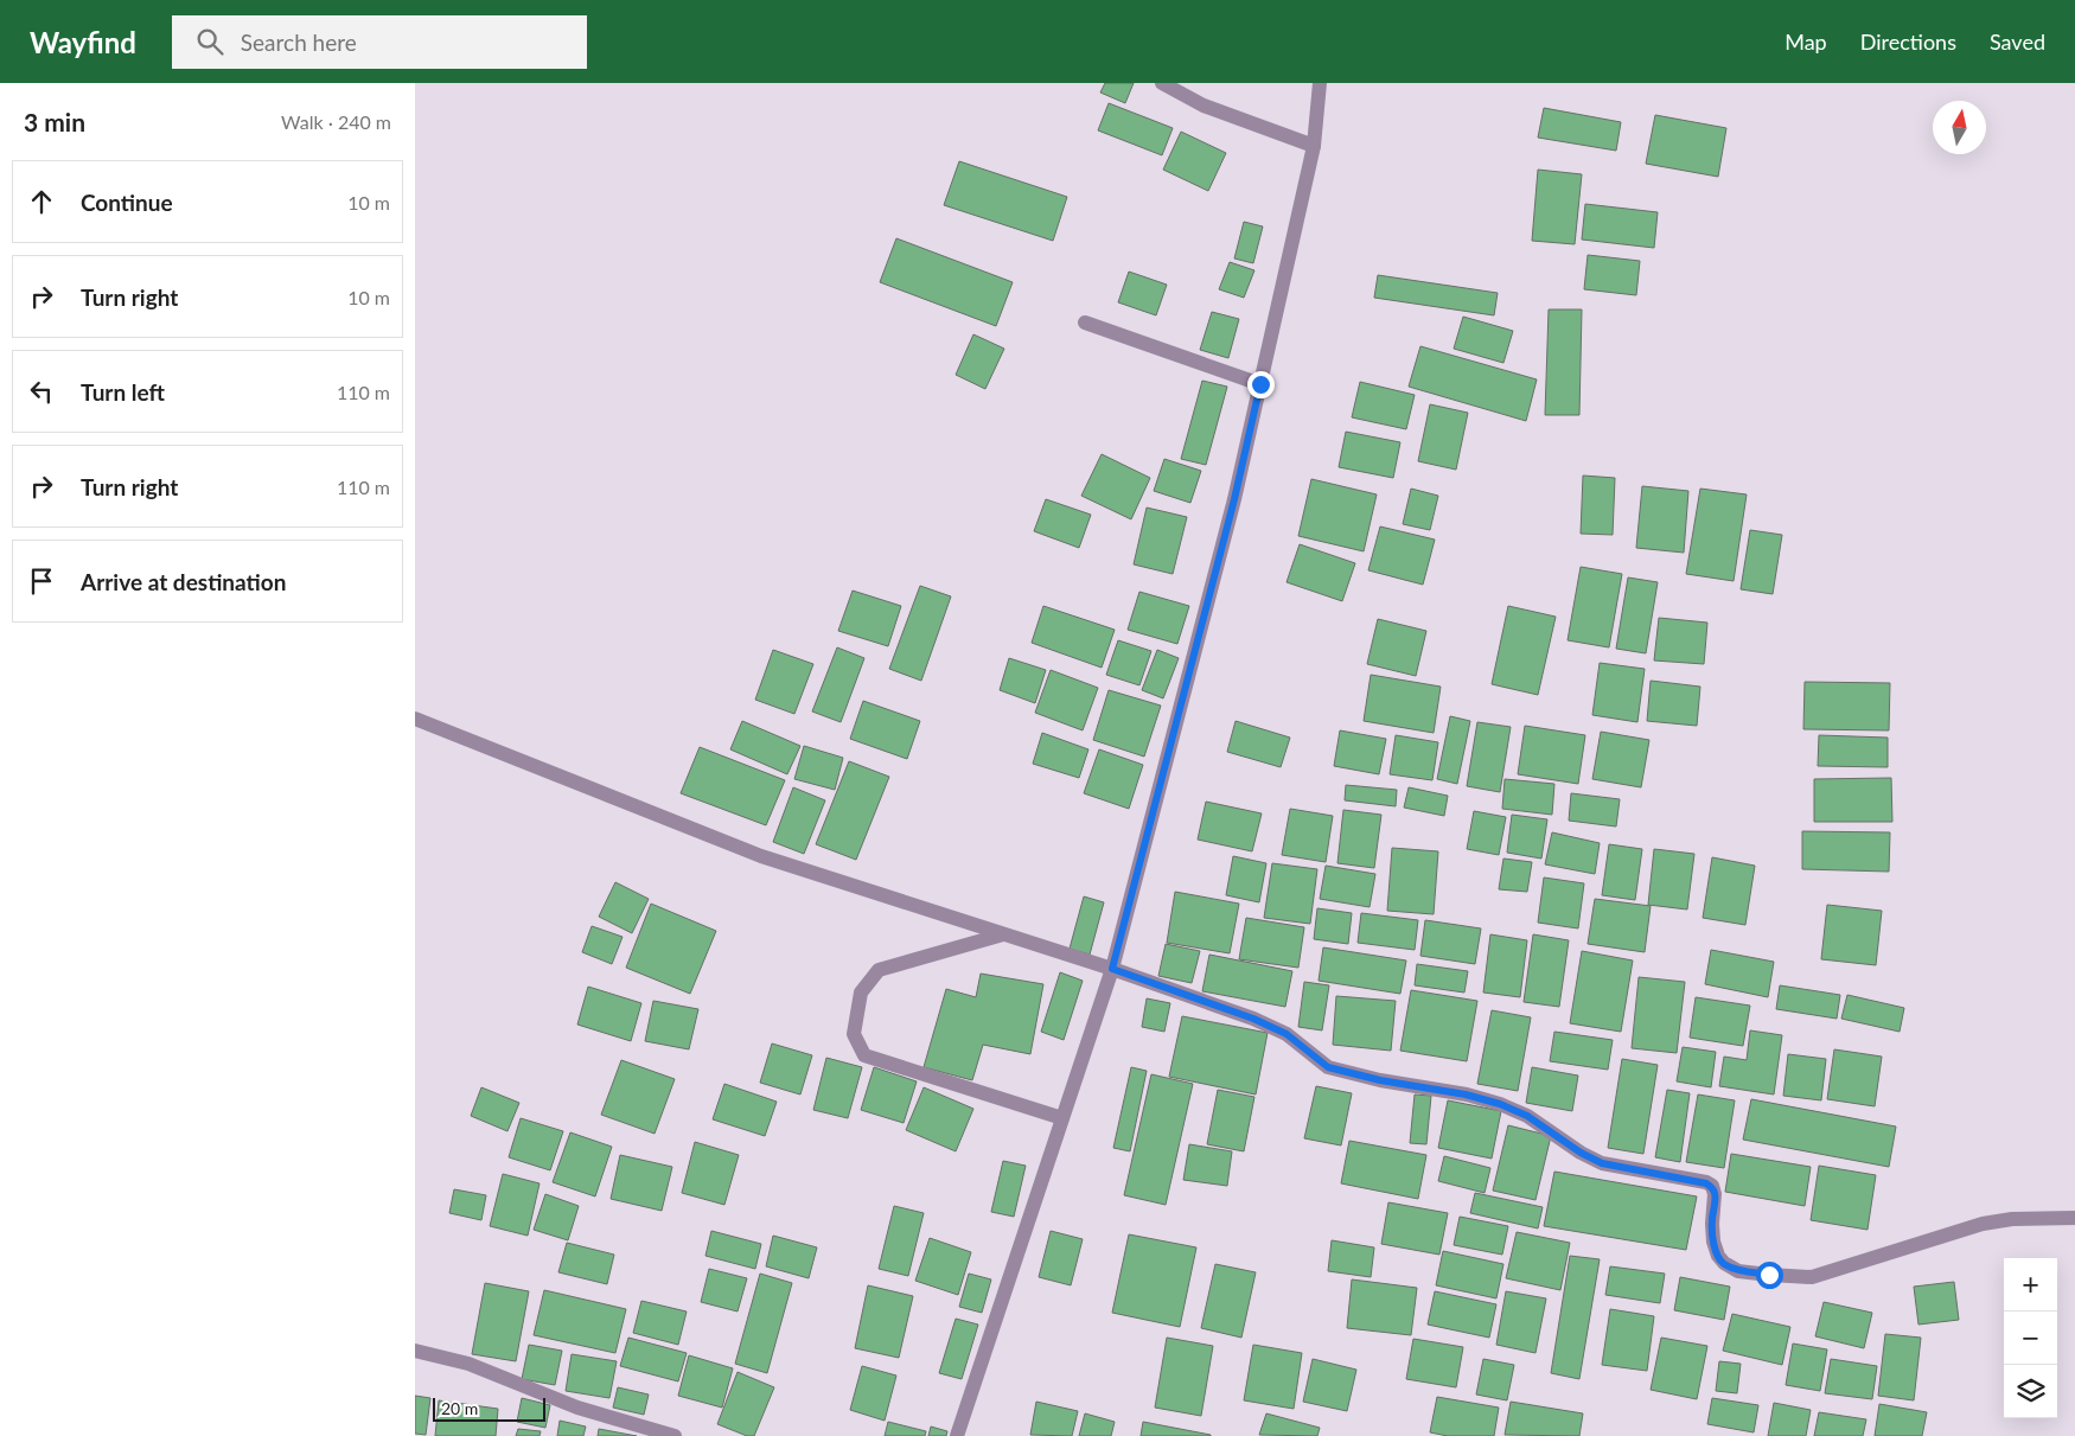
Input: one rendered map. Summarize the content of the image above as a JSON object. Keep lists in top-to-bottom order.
{
  "scale_bar": "20 m",
  "north": "top",
  "page": {
    "header": "Wayfind",
    "search": "Search here",
    "nav": ["Map", "Directions", "Saved"],
    "heading": ["3 min", "Walk · 240 m"],
    "list": [
      ["Continue", "10 m"],
      ["Turn right", "10 m"],
      ["Turn left", "110 m"],
      ["Turn right", "110 m"],
      "Arrive at destination"
    ],
    "map_buttons": ["+", "−"],
    "scale": "20 m"
  }
}
